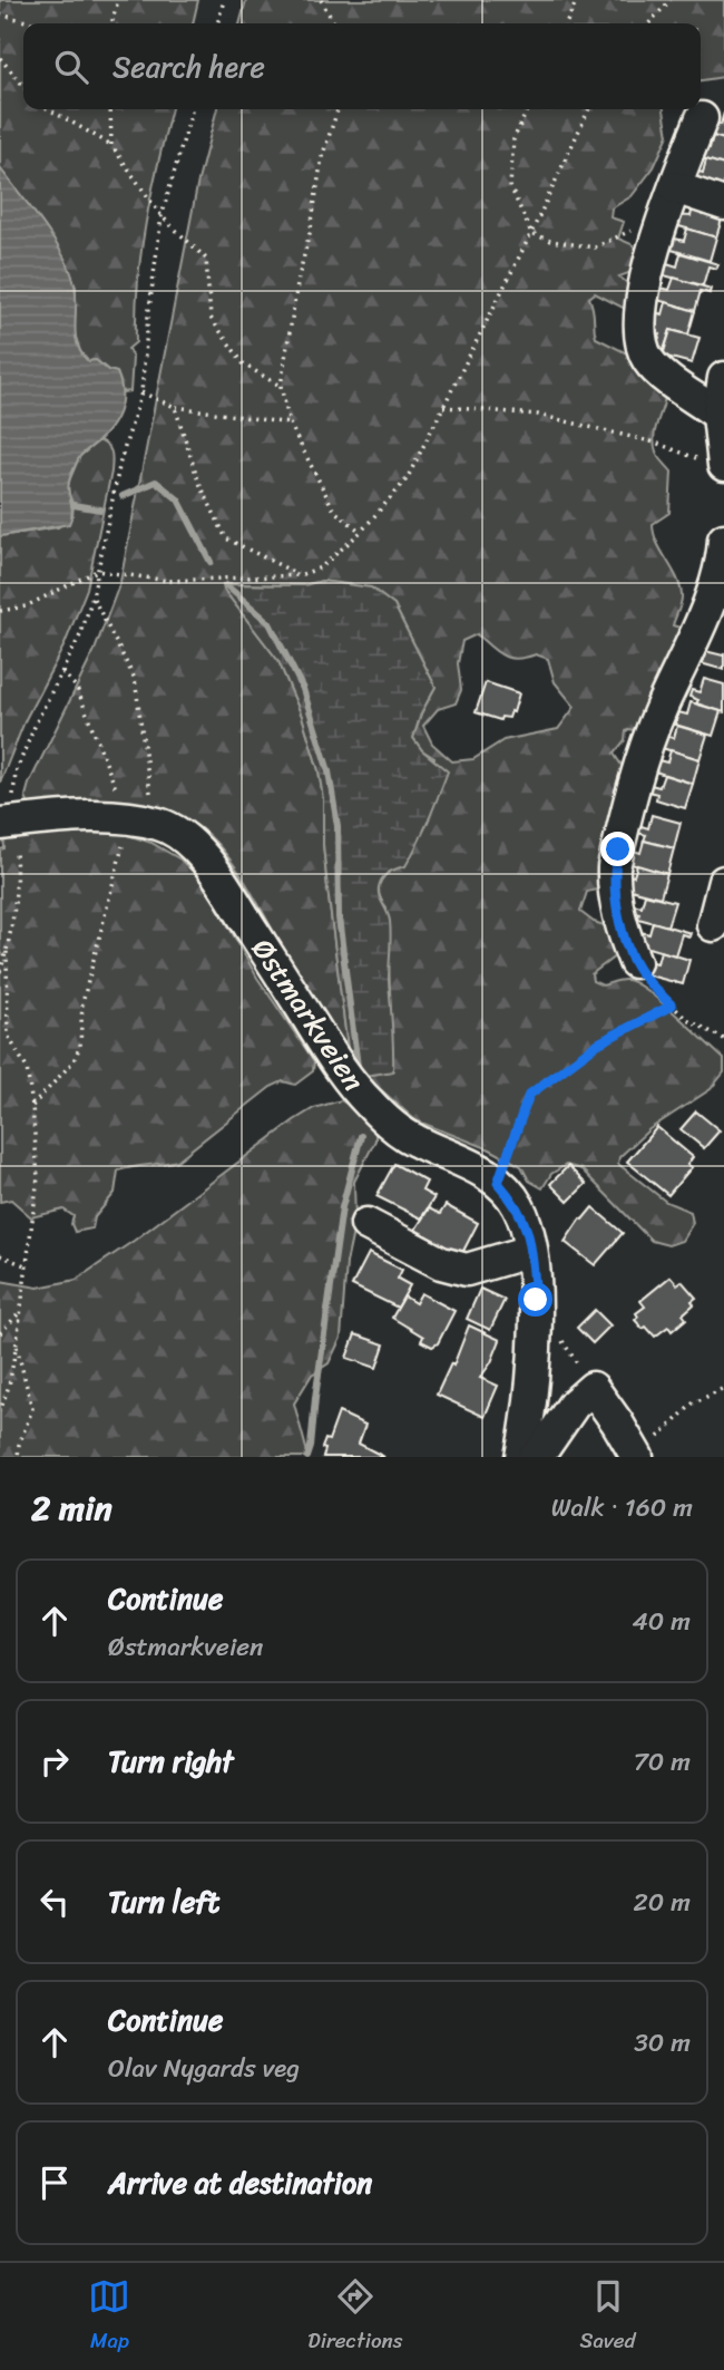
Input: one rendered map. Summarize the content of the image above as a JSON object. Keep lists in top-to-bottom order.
{
  "streets": {
    "street": ["Østmarkveien"]
  },
  "page": {
    "search": "Search here",
    "heading": ["2 min", "Walk · 160 m"],
    "list": [
      ["Continue", "Østmarkveien", "40 m"],
      ["Turn right", "70 m"],
      ["Turn left", "20 m"],
      ["Continue", "Olav Nygards veg", "30 m"],
      "Arrive at destination"
    ],
    "nav": ["Map", "Directions", "Saved"]
  }
}
